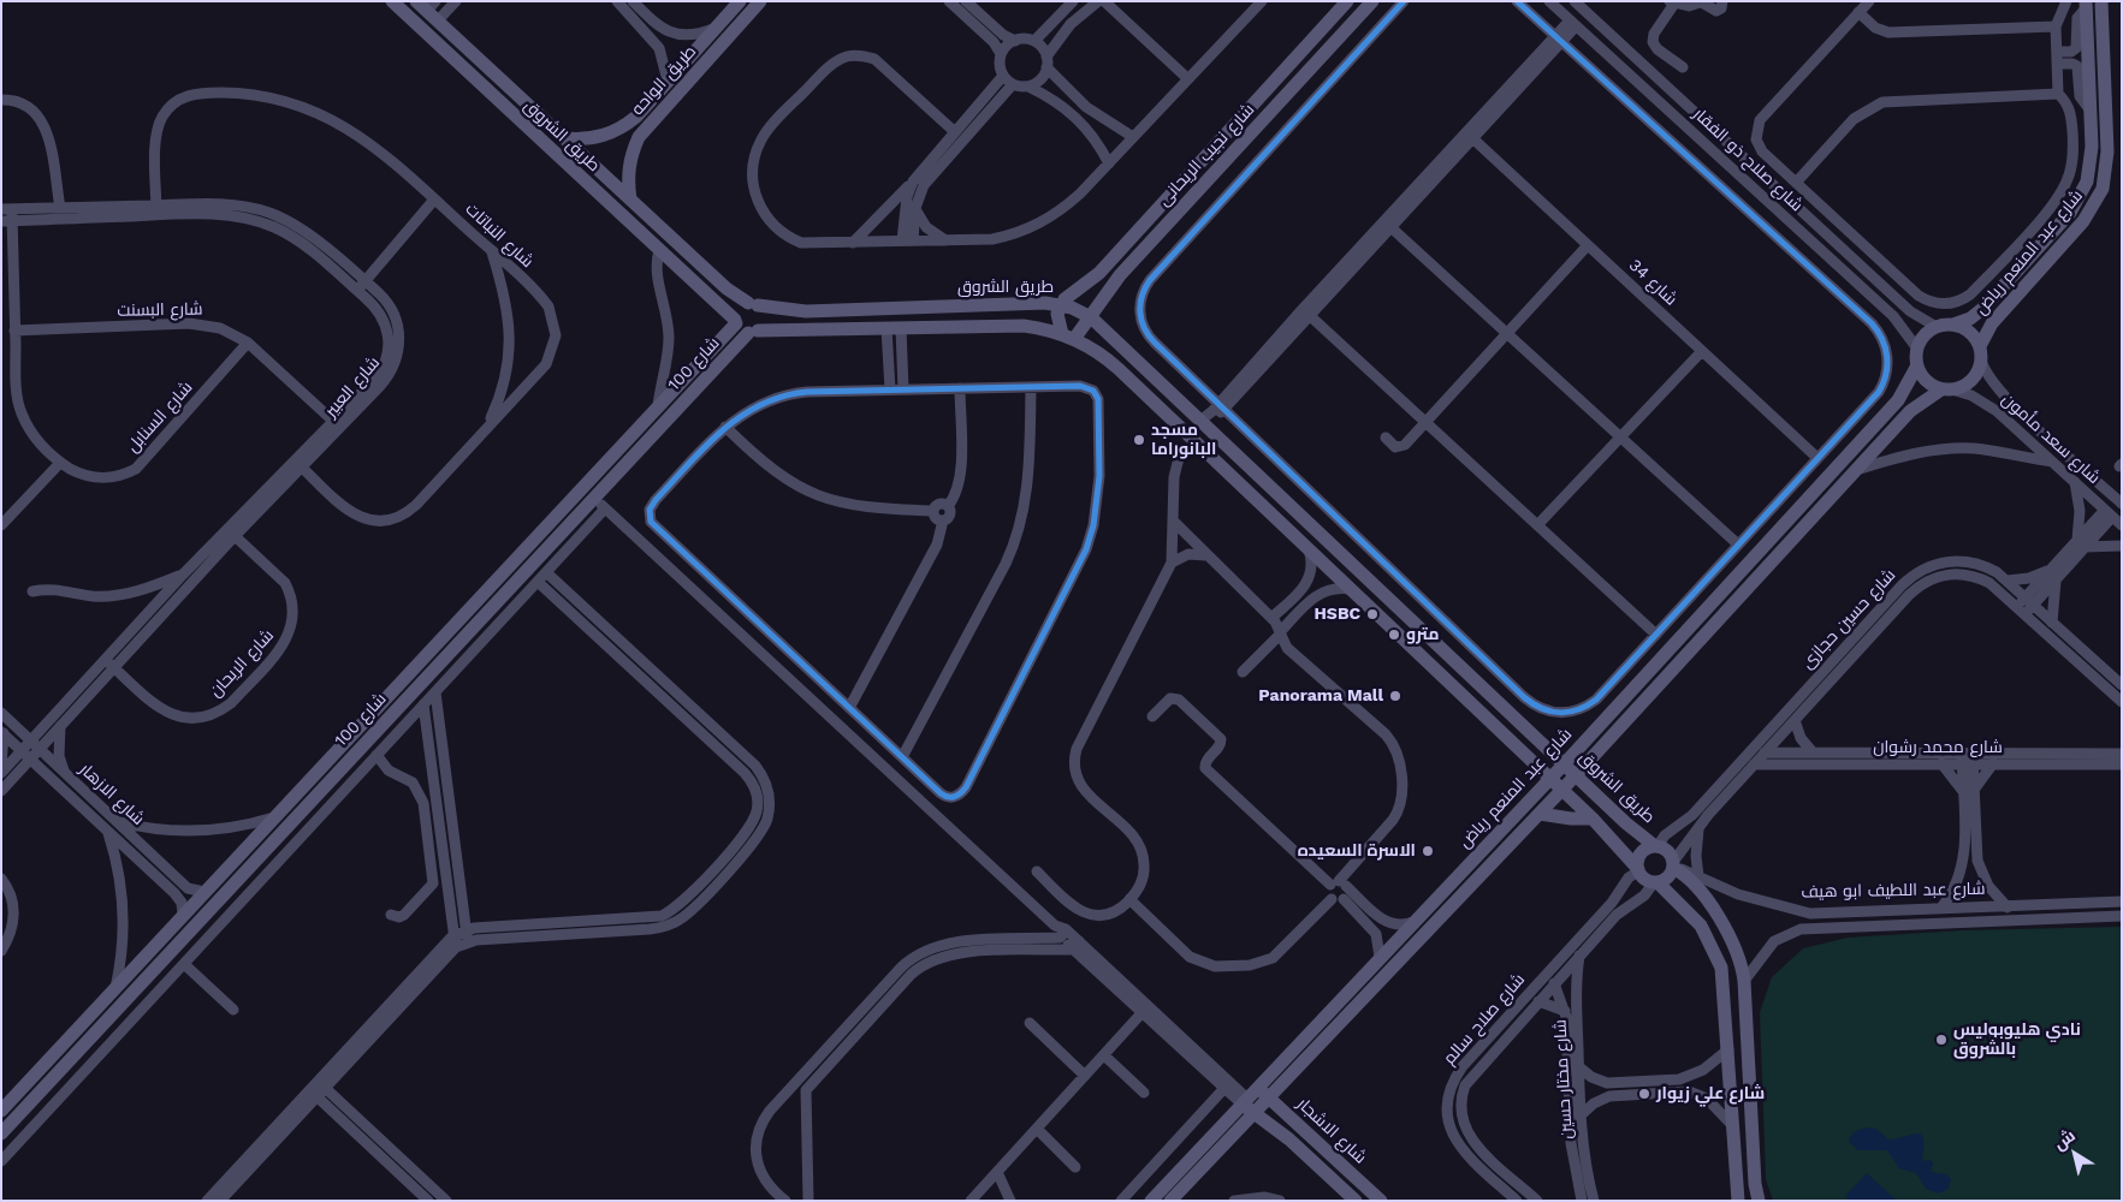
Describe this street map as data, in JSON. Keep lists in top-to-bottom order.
{
  "streets": {
    "street": [
      "طريق الواحه",
      "طريق الشروق",
      "شارع نجيب الريحانى",
      "شارع صلاح ذو الفقار",
      "شارع النباتات",
      "شارع عبد المنعم رياض",
      "شارع 34",
      "شارع البسنت",
      "شارع 100",
      "شارع العبير",
      "شارع السنابل",
      "شارع سعد مأمون",
      "شارع حسين حجازى",
      "شارع الريحان",
      "شارع محمد رشوان",
      "شارع الازهار",
      "شارع عبد اللطيف ابو هيف",
      "شارع صلاح سالم",
      "شارع مختار حسين",
      "شارع الاشجار"
    ]
  },
  "crossings": [
    ["طريق الواحه", "طريق الشروق"],
    ["طريق الشروق", "شارع نجيب الريحانى"],
    ["طريق الشروق", "شارع عبد المنعم رياض"],
    ["طريق الشروق", "شارع 100"],
    ["طريق الشروق", "شارع حسين حجازى"],
    ["طريق الشروق", "شارع عبد اللطيف ابو هيف"],
    ["طريق الشروق", "شارع صلاح سالم"],
    ["شارع صلاح ذو الفقار", "شارع عبد المنعم رياض"],
    ["شارع صلاح ذو الفقار", "شارع سعد مأمون"],
    ["شارع النباتات", "شارع العبير"],
    ["شارع عبد المنعم رياض", "شارع سعد مأمون"],
    ["شارع عبد المنعم رياض", "شارع الاشجار"],
    ["شارع البسنت", "شارع العبير"],
    ["شارع البسنت", "شارع السنابل"],
    ["شارع 100", "شارع الازهار"],
    ["شارع العبير", "شارع السنابل"],
    ["شارع العبير", "شارع الريحان"],
    ["شارع العبير", "شارع الازهار"],
    ["شارع حسين حجازى", "شارع محمد رشوان"],
    ["شارع حسين حجازى", "شارع عبد اللطيف ابو هيف"],
    ["شارع حسين حجازى", "شارع صلاح سالم"],
    ["شارع عبد اللطيف ابو هيف", "شارع صلاح سالم"],
    ["شارع صلاح سالم", "شارع مختار حسين"]
  ],
  "places": [
    "مسجد البانوراما",
    "HSBC",
    "مترو",
    "Panorama Mall",
    "الاسرة السعيده",
    "نادي هليوبوليس بالشروق",
    "شارع علي زيوار"
  ],
  "north": "top left"
}
